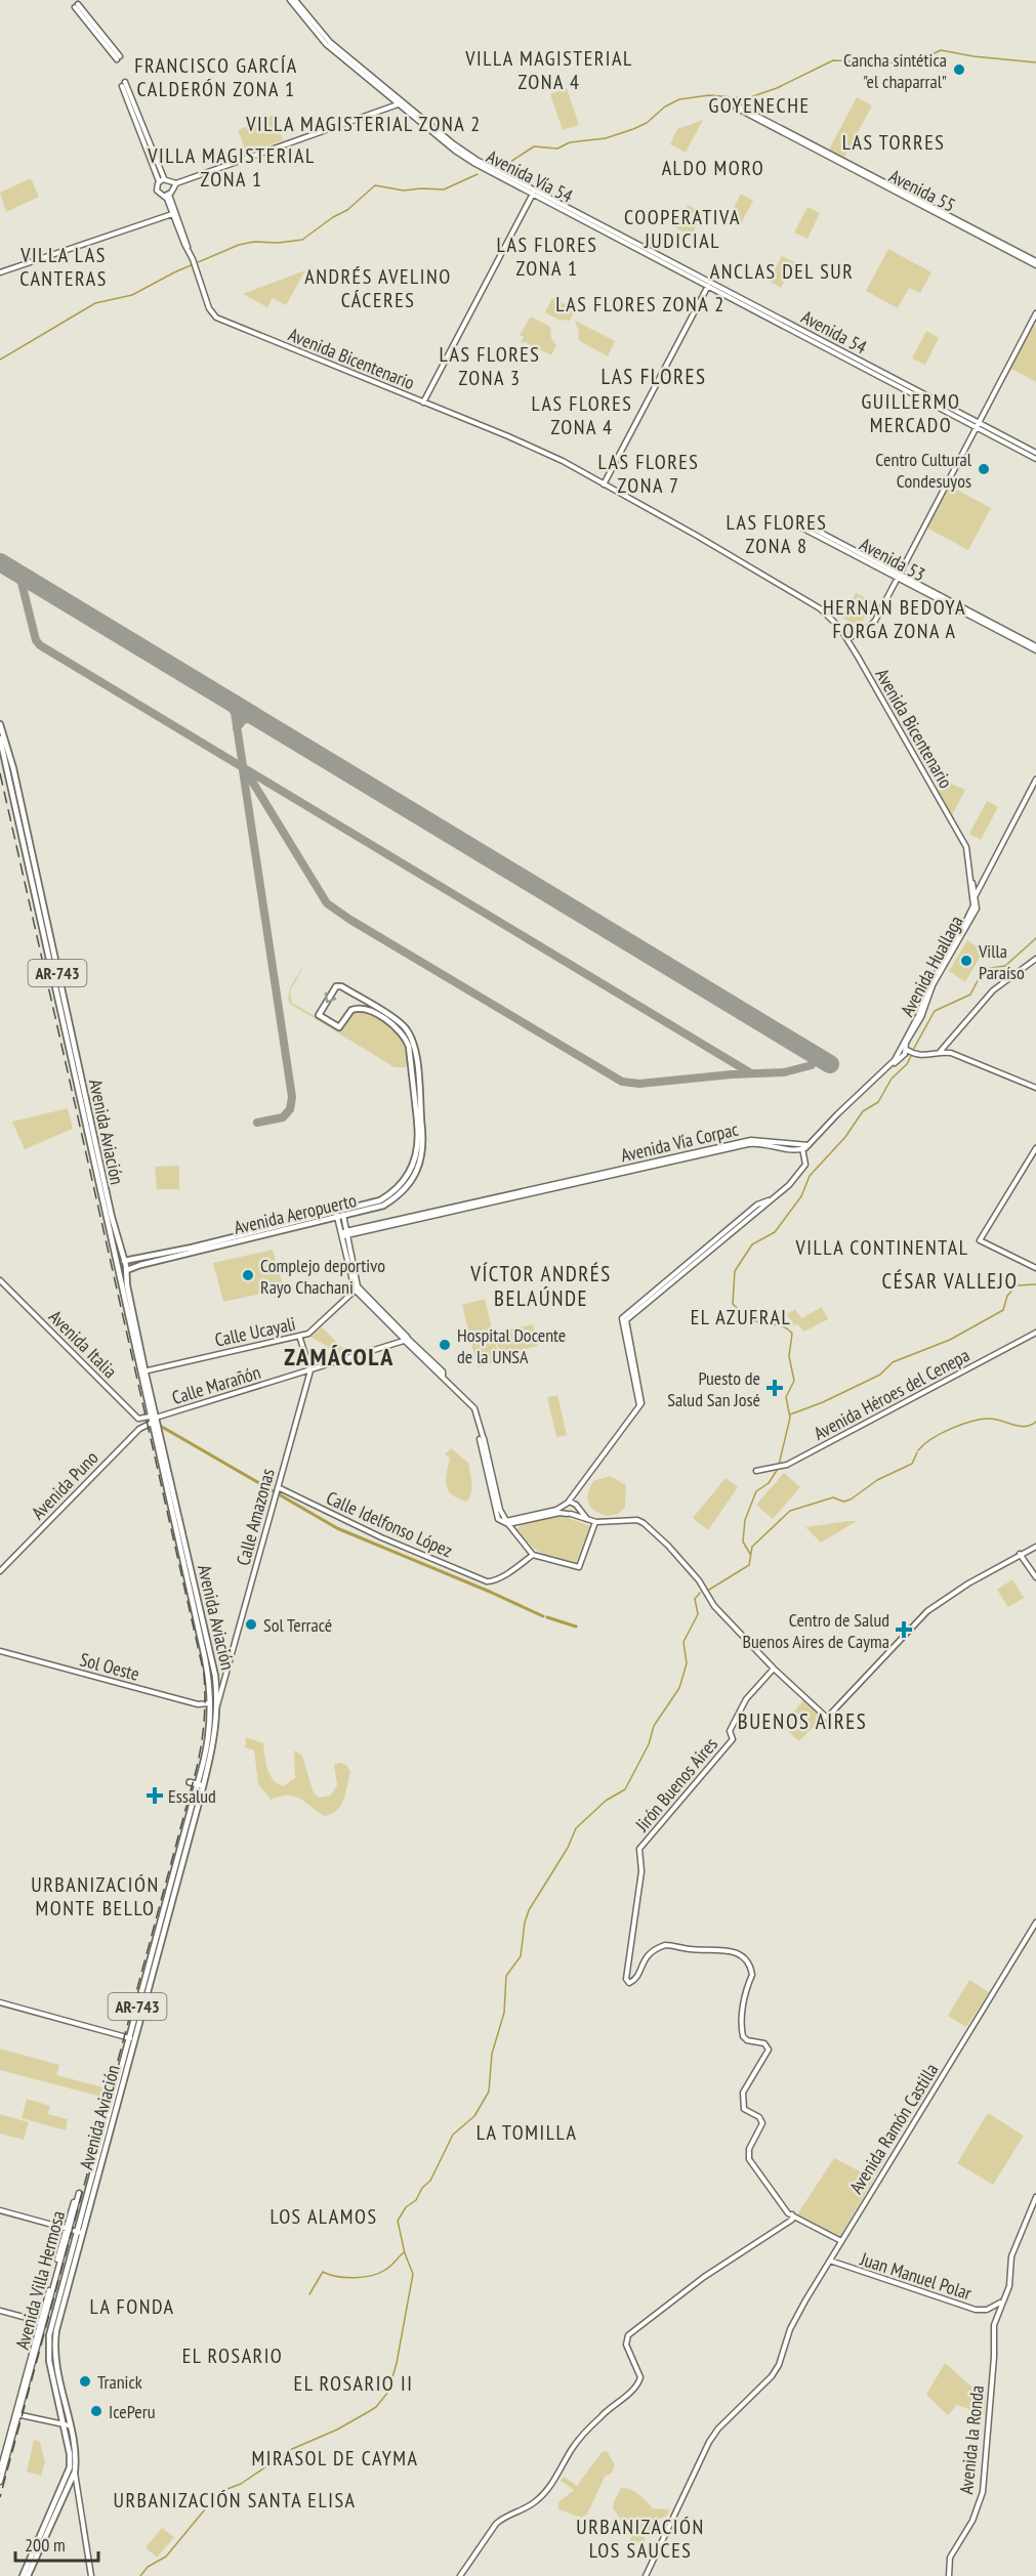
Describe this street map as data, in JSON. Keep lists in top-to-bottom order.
{
  "streets": {
    "main road": ["AR-743", "Avenida Aviación", "Avenida Aeropuerto"],
    "street": [
      "Avenida Vía 54",
      "Avenida 55",
      "Avenida 54",
      "Avenida Bicentenario",
      "Avenida 53",
      "Avenida Huallaga",
      "Avenida Vía Corpac",
      "Calle Ucayali",
      "Avenida Italia",
      "Calle Marañón",
      "Avenida Héroes del Cenepa",
      "Avenida Puno",
      "Calle Amazonas",
      "Calle Idelfonso López",
      "Sol Oeste",
      "Jirón Buenos Aires",
      "Avenida Ramón Castilla",
      "Juan Manuel Polar",
      "Avenida Villa Hermosa",
      "Avenida la Ronda"
    ]
  },
  "crossings": [
    ["Avenida Vía 54", "Avenida 54"],
    ["Avenida Bicentenario", "Avenida Huallaga"],
    ["Avenida Huallaga", "Avenida Vía Corpac"],
    ["AR-743", "Avenida Aviación"],
    ["Avenida Aviación", "Avenida Aeropuerto"],
    ["Avenida Aviación", "Calle Ucayali"],
    ["Avenida Aviación", "Avenida Italia"],
    ["Avenida Aviación", "Calle Marañón"],
    ["Avenida Aviación", "Avenida Puno"],
    ["Avenida Aviación", "Calle Amazonas"],
    ["Avenida Aviación", "Sol Oeste"],
    ["Avenida Italia", "Calle Marañón"],
    ["Avenida Italia", "Avenida Puno"],
    ["Calle Marañón", "Avenida Puno"],
    ["Calle Marañón", "Calle Amazonas"],
    ["Calle Amazonas", "Calle Idelfonso López"],
    ["Avenida Ramón Castilla", "Juan Manuel Polar"],
    ["Juan Manuel Polar", "Avenida la Ronda"]
  ],
  "districts": [
    "VILLA MAGISTERIAL ZONA 4",
    "FRANCISCO GARCÍA CALDERÓN ZONA 1",
    "GOYENECHE",
    "VILLA MAGISTERIAL ZONA 2",
    "LAS TORRES",
    "VILLA MAGISTERIAL ZONA 1",
    "ALDO MORO",
    "COOPERATIVA JUDICIAL",
    "LAS FLORES ZONA 1",
    "VILLA LAS CANTERAS",
    "ANCLAS DEL SUR",
    "ANDRÉS AVELINO CÁCERES",
    "LAS FLORES ZONA 2",
    "LAS FLORES ZONA 3",
    "LAS FLORES",
    "GUILLERMO MERCADO",
    "LAS FLORES ZONA 4",
    "LAS FLORES ZONA 7",
    "LAS FLORES ZONA 8",
    "HERNAN BEDOYA FORGA ZONA A",
    "VILLA CONTINENTAL",
    "VÍCTOR ANDRÉS BELAÚNDE",
    "CÉSAR VALLEJO",
    "EL AZUFRAL",
    "ZAMÁCOLA",
    "BUENOS AIRES",
    "URBANIZACIÓN MONTE BELLO",
    "LA TOMILLA",
    "LOS ALAMOS",
    "LA FONDA",
    "EL ROSARIO",
    "EL ROSARIO II",
    "MIRASOL DE CAYMA",
    "URBANIZACIÓN SANTA ELISA",
    "URBANIZACIÓN LOS SAUCES"
  ],
  "places": {
    "other": [
      "Cancha sintética \"el chaparral\"",
      "Centro Cultural Condesuyos",
      "Villa Paraíso",
      "Complejo deportivo Rayo Chachani",
      "Hospital Docente de la UNSA",
      "Sol Terracé",
      "Tranick",
      "IcePeru"
    ],
    "health": ["Puesto de Salud San José", "Centro de Salud Buenos Aires de Cayma", "Essalud"]
  },
  "scale_bar": "200 m"
}
